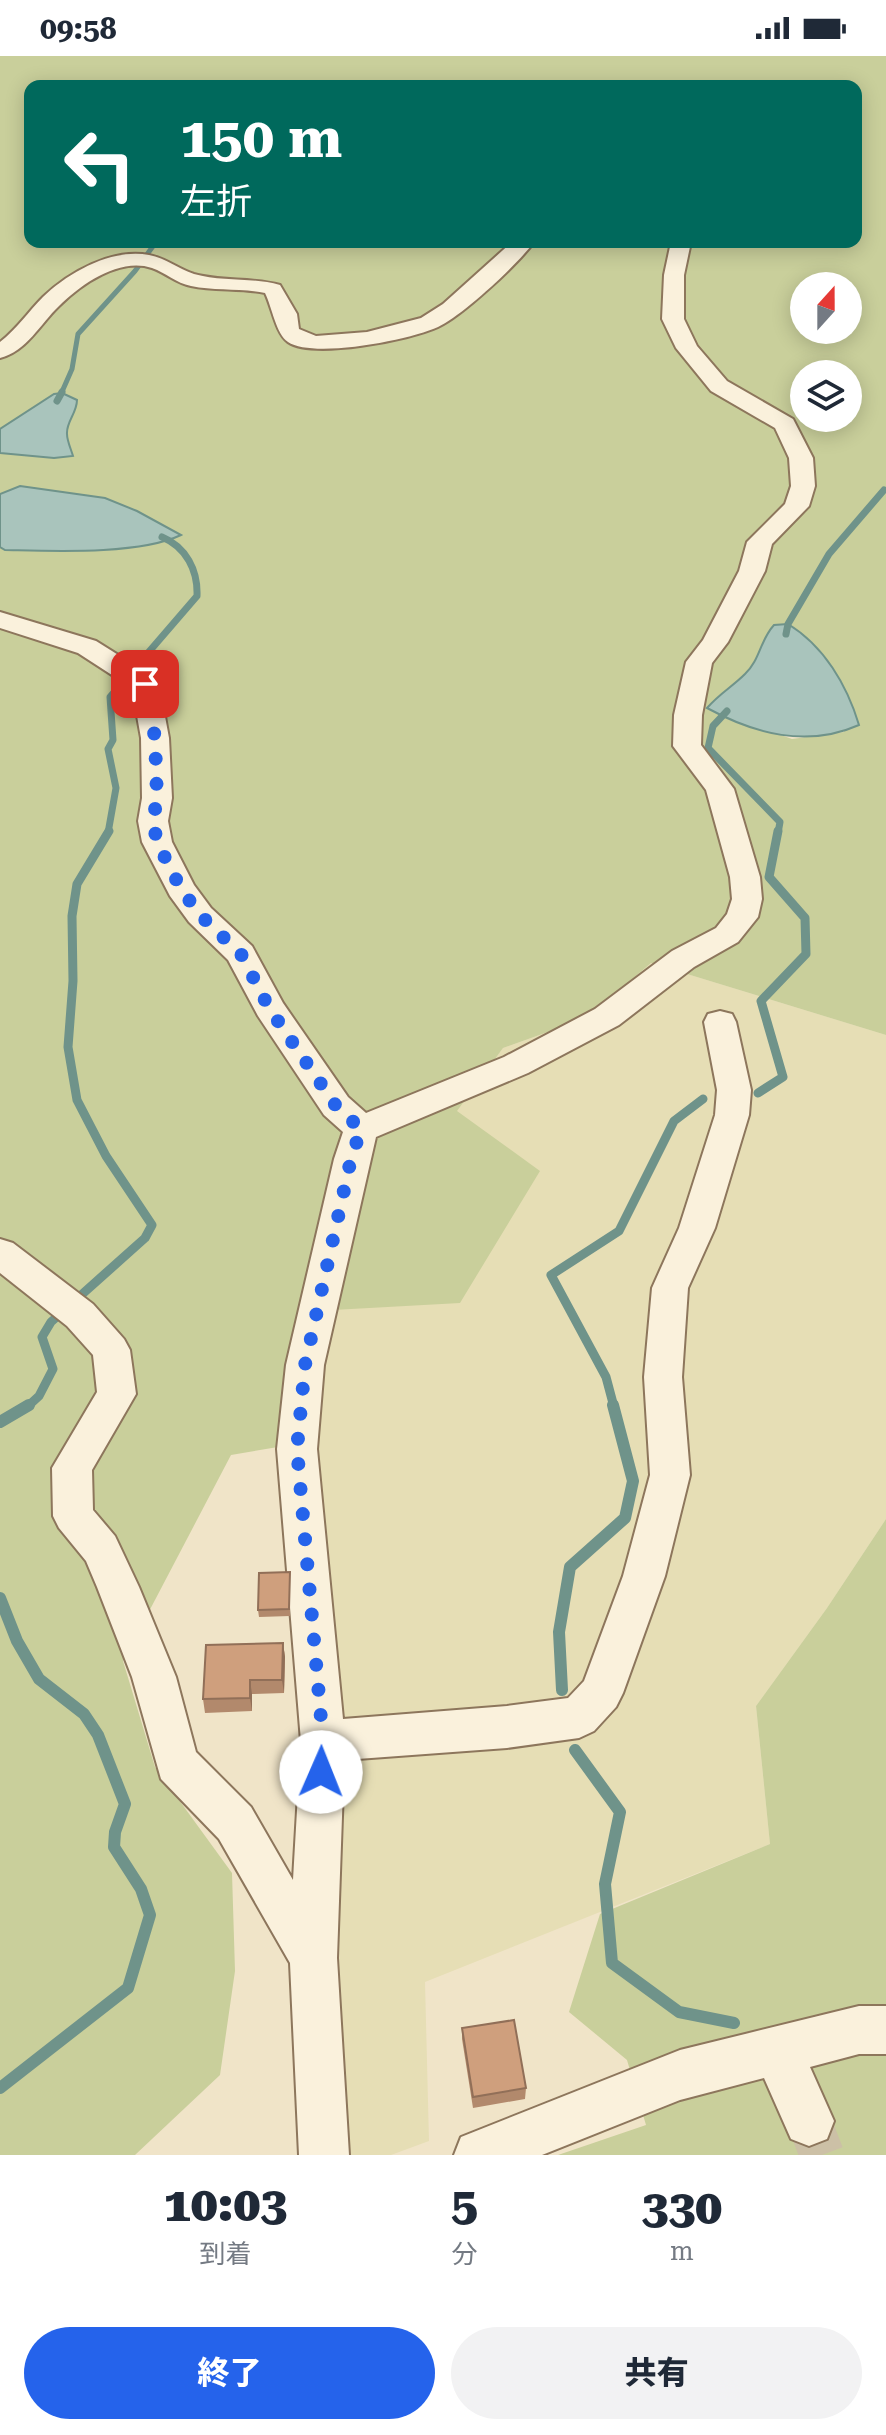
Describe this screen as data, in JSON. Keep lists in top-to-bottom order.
{
  "north": "top",
  "page": {
    "status": "09:58",
    "turn": ["150 m", "左折"],
    "eta": [
      "10:03",
      "到着",
      "5",
      "分",
      "330",
      "m"
    ],
    "buttons": ["終了", "共有"]
  }
}
